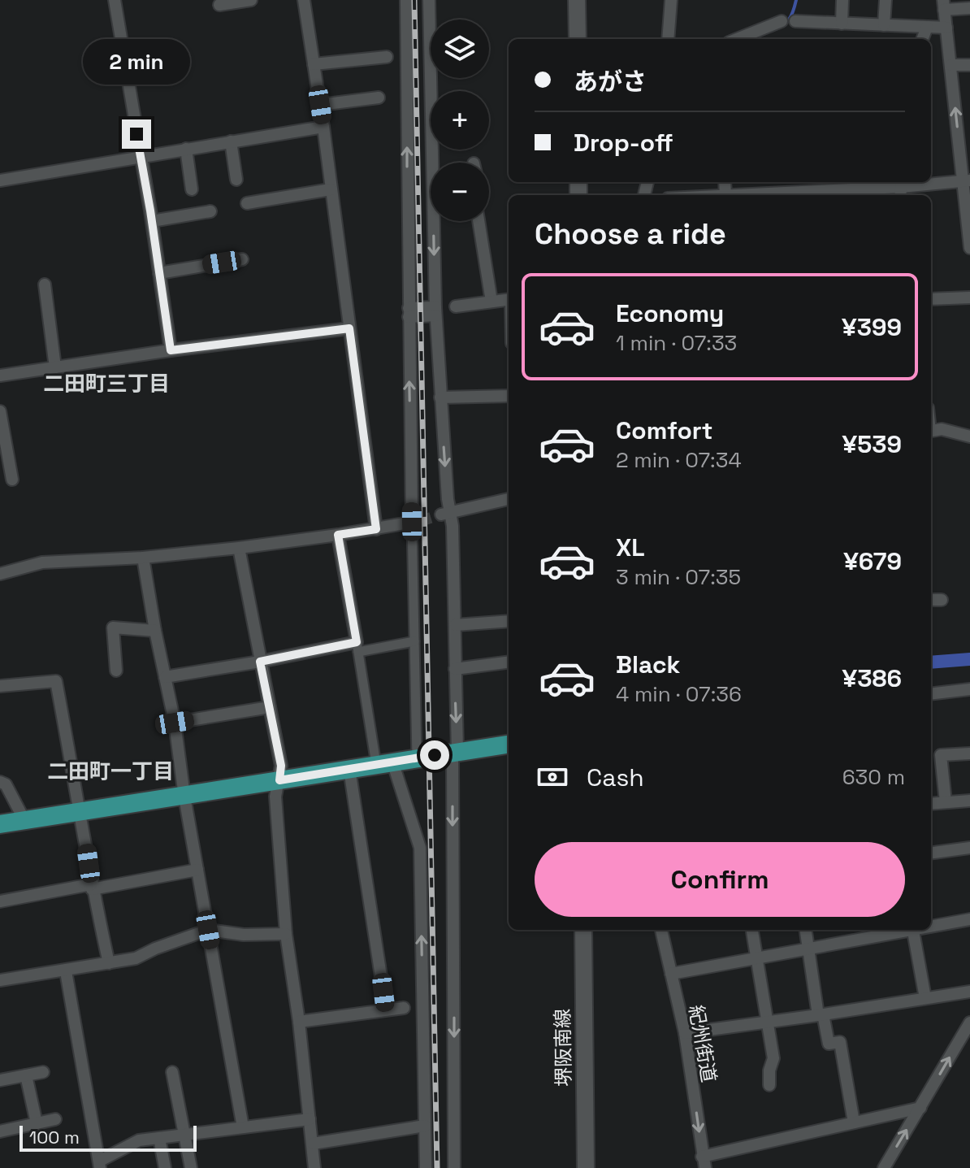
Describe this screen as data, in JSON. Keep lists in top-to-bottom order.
{
  "streets": {
    "main road": ["堺阪南線"],
    "street": ["紀州街道"]
  },
  "districts": ["二田町三丁目", "二田町一丁目"],
  "scale_bar": "100 m",
  "page": {
    "map_buttons": ["+", "−"],
    "bubble": "2 min",
    "banner": ["あがさ", "Drop-off"],
    "heading": "Choose a ride",
    "list": [
      {
        "name": "Economy",
        "note": "1 min · 07:33",
        "value": "¥399"
      },
      {
        "name": "Comfort",
        "note": "2 min · 07:34",
        "value": "¥539"
      },
      {
        "name": "XL",
        "note": "3 min · 07:35",
        "value": "¥679"
      },
      {
        "name": "Black",
        "note": "4 min · 07:36",
        "value": "¥386"
      }
    ],
    "pay": ["Cash", "630 m"],
    "buttons": "Confirm",
    "scale": "100 m"
  }
}
